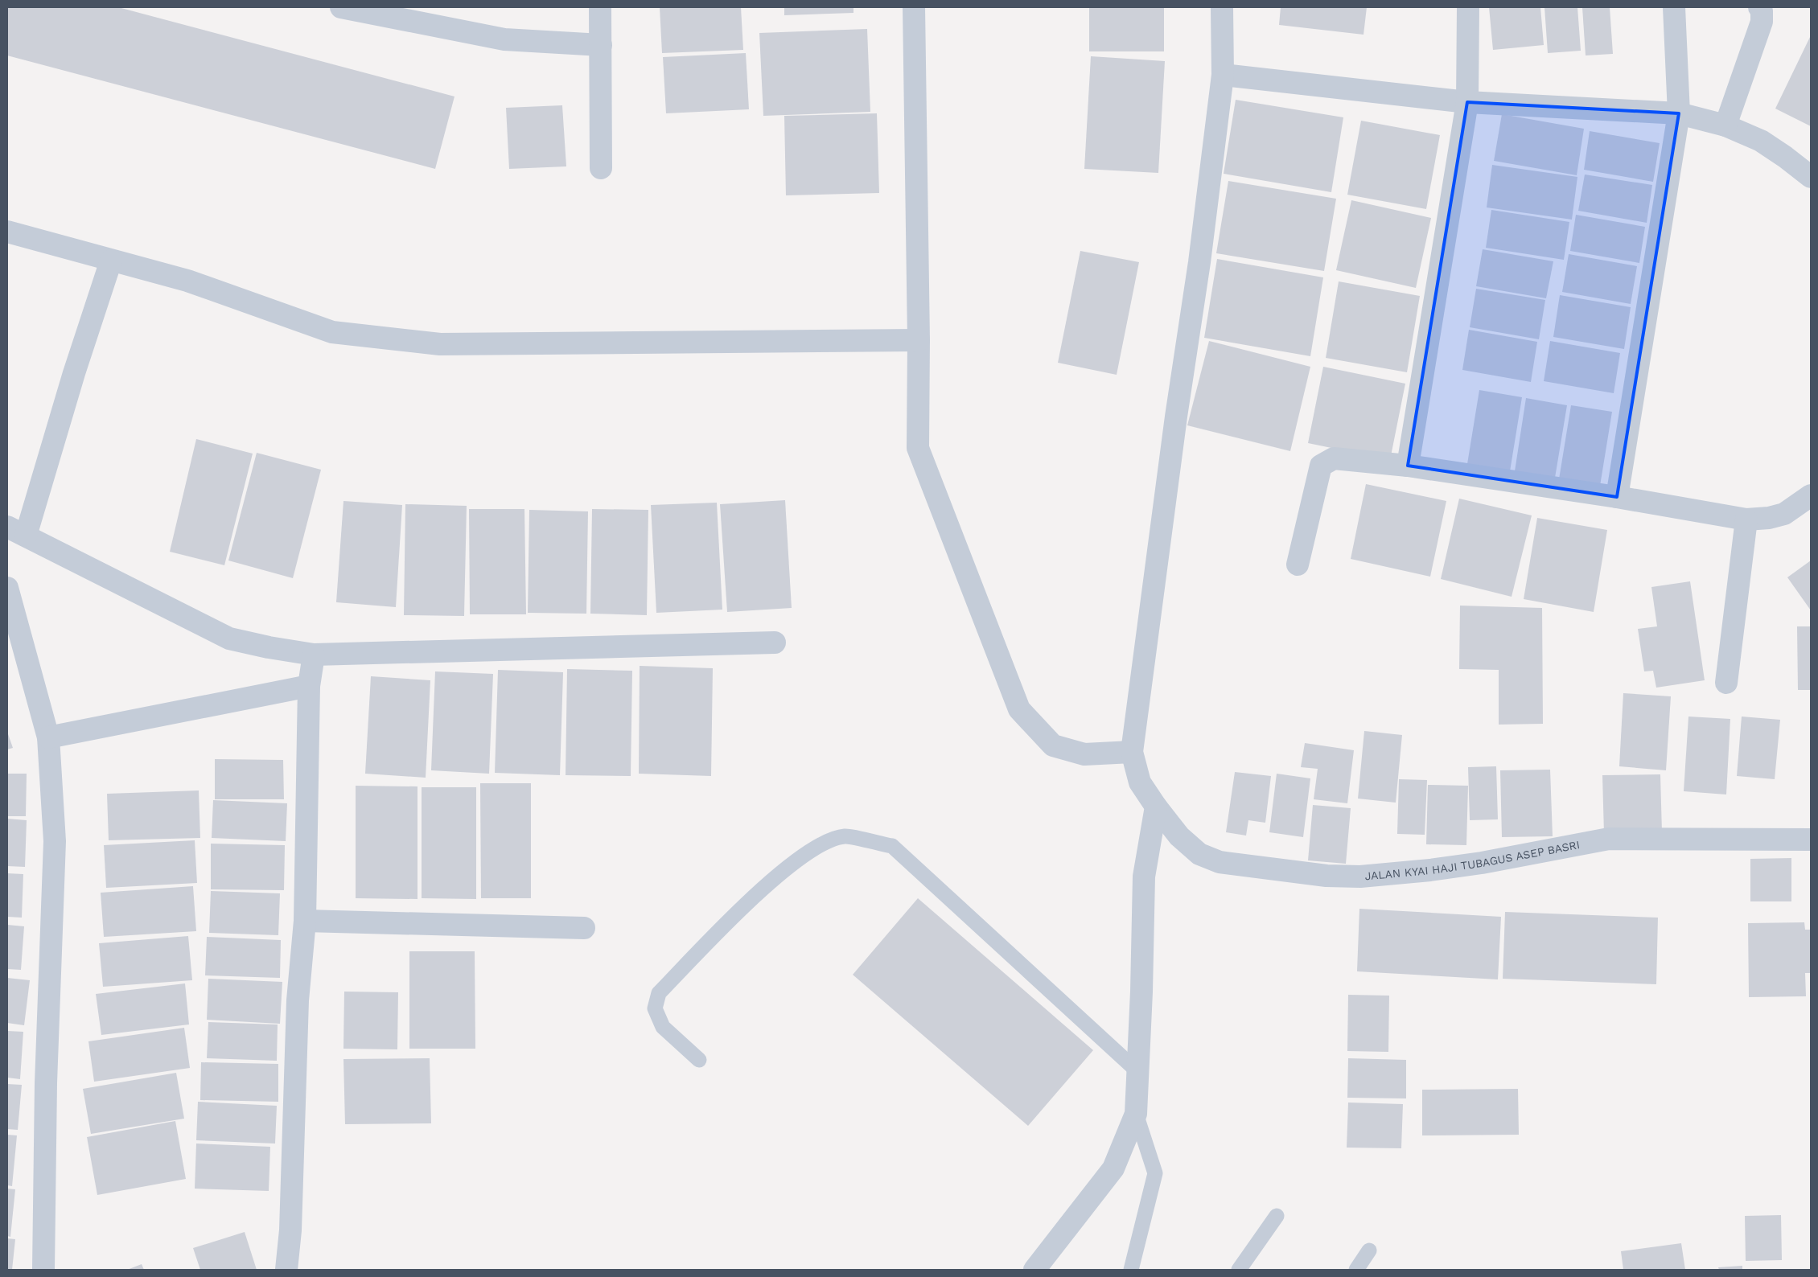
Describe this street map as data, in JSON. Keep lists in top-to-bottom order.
{
  "streets": {
    "street": ["JALAN KYAI HAJI TUBAGUS ASEP BASRI"]
  }
}
